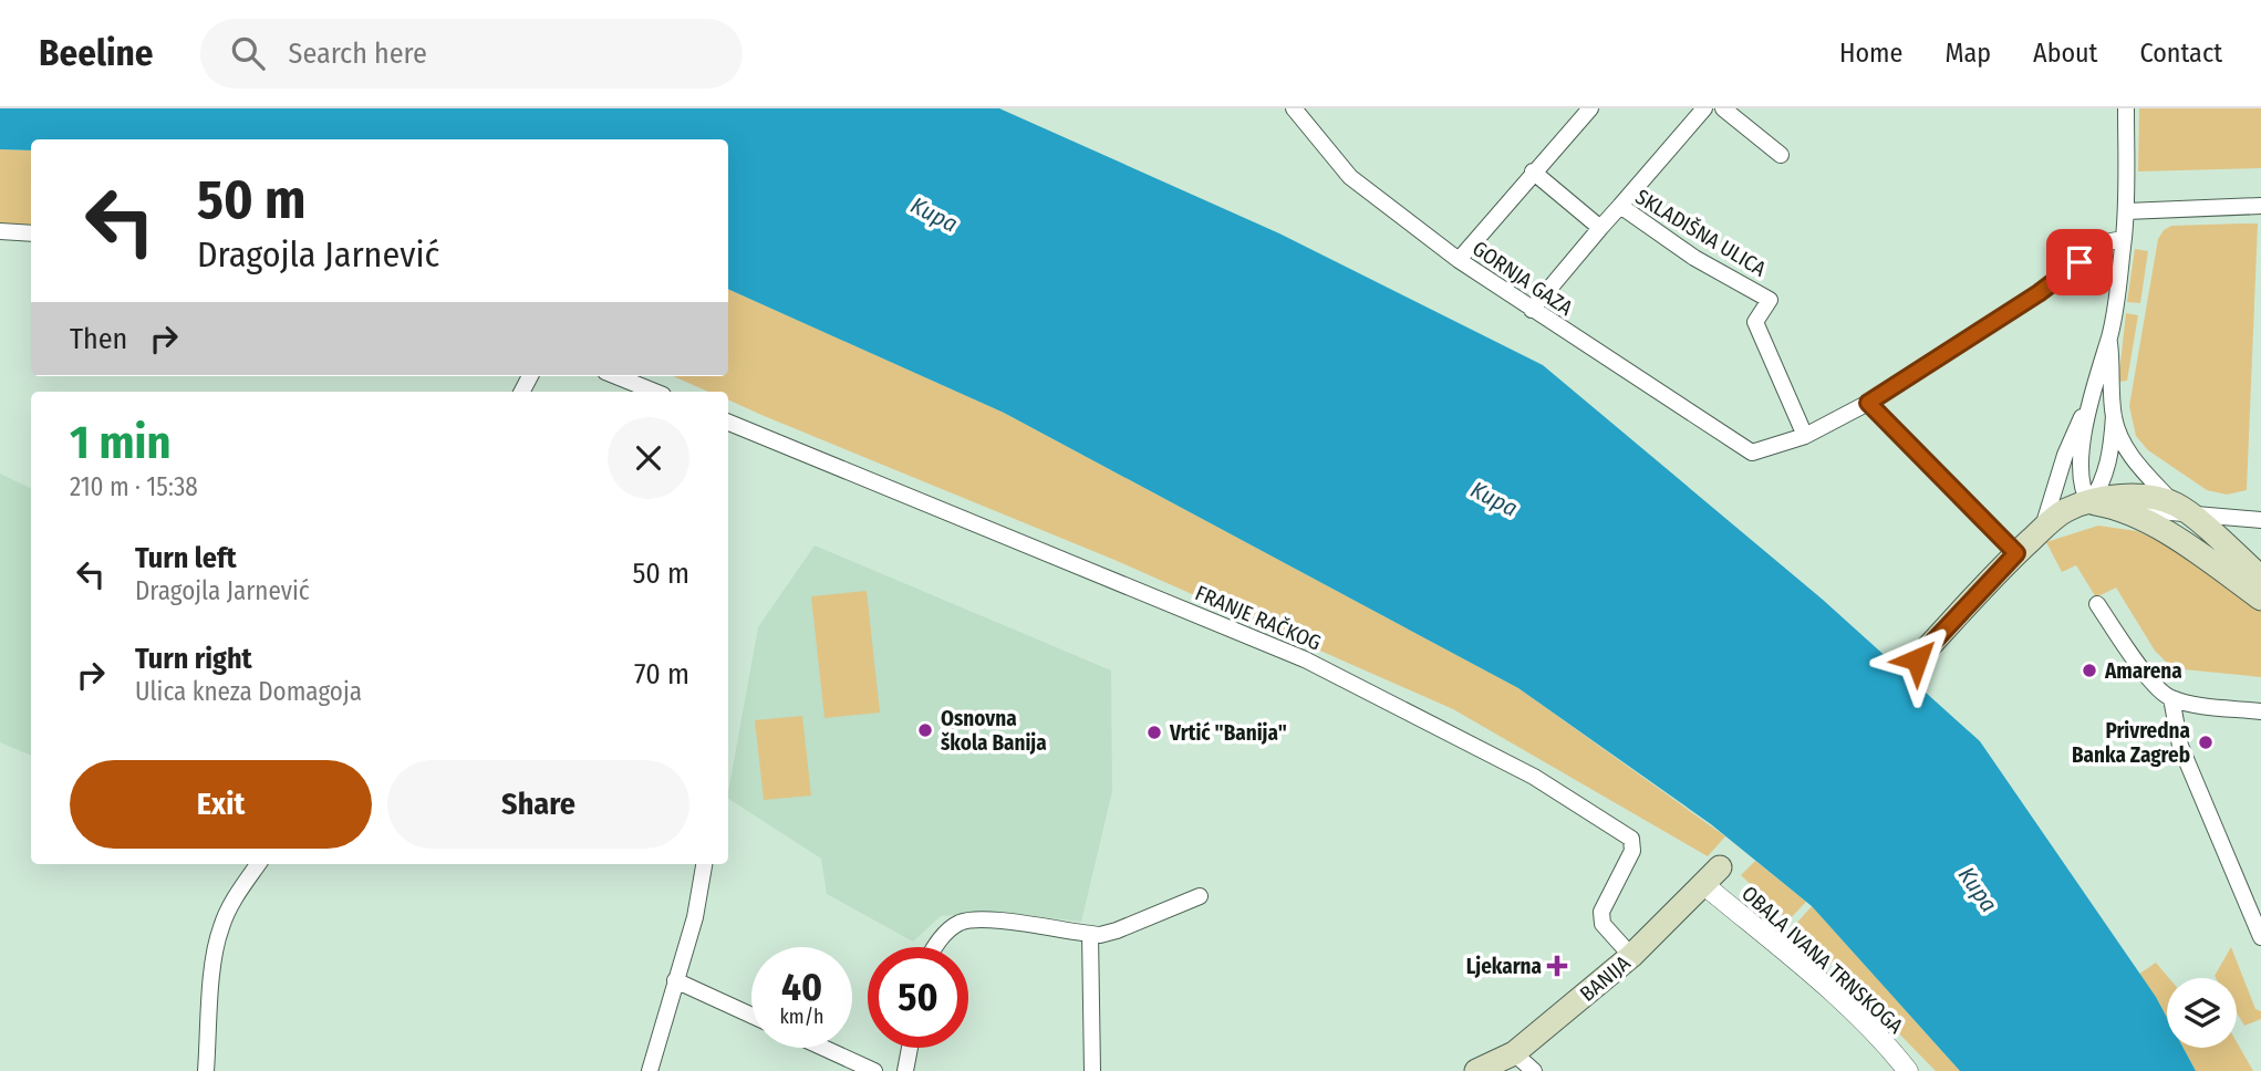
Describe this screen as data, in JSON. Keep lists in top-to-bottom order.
{
  "streets": {
    "main road": ["BANIJA"],
    "street": [
      "SKLADIŠNA ULICA",
      "GORNJA GAZA",
      "FRANJE RAČKOG",
      "OBALA IVANA TRNSKOGA"
    ]
  },
  "crossings": [
    ["SKLADIŠNA ULICA", "GORNJA GAZA"],
    ["FRANJE RAČKOG", "BANIJA"],
    ["OBALA IVANA TRNSKOGA", "BANIJA"]
  ],
  "water": ["Kupa"],
  "places": {
    "other": [
      "Amarena",
      "Osnovna škola Banija",
      "Vrtić \"Banija\"",
      "Privredna Banka Zagreb"
    ],
    "health": ["Ljekarna"]
  },
  "page": {
    "header": "Beeline",
    "search": "Search here",
    "nav": [
      "Home",
      "Map",
      "About",
      "Contact"
    ],
    "turn": ["50 m", "Dragojla Jarnević"],
    "then": "Then",
    "heading": ["1 min", "210 m · 15:38"],
    "list": [
      {
        "name": "Turn left",
        "note": "Dragojla Jarnević",
        "value": "50 m"
      },
      {
        "name": "Turn right",
        "note": "Ulica kneza Domagoja",
        "value": "70 m"
      }
    ],
    "buttons": ["Exit", "Share"],
    "speed": "40 km/h",
    "limit": "50"
  }
}
